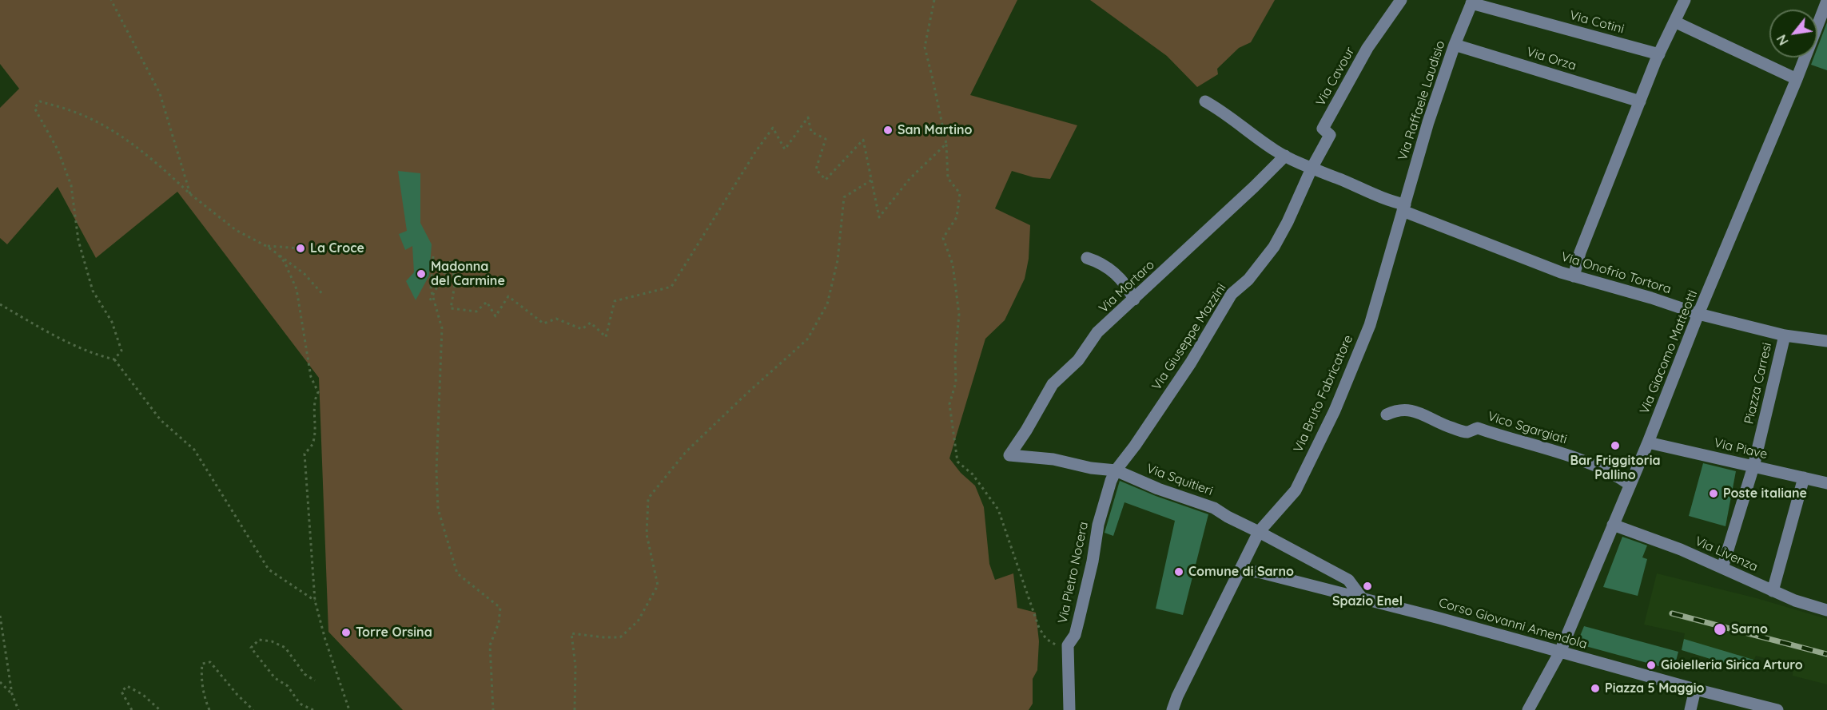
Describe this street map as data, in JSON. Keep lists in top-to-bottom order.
{
  "streets": {
    "street": [
      "Via Cotini",
      "Via Orza",
      "Via Cavour",
      "Via Raffaele Laudisio",
      "Via Onofrio Tortora",
      "Via Mortaro",
      "Via Giuseppe Mazzini",
      "Via Giacomo Matteotti",
      "Piazza Carresi",
      "Via Bruto Fabricatore",
      "Vico Sgargiati",
      "Via Piave",
      "Via Squitieri",
      "Via Livenza",
      "Via Pietro Nocera",
      "Corso Giovanni Amendola"
    ]
  },
  "crossings": [
    ["Via Cotini", "Via Raffaele Laudisio"],
    ["Via Orza", "Via Raffaele Laudisio"],
    ["Via Cavour", "Via Onofrio Tortora"],
    ["Via Cavour", "Via Giuseppe Mazzini"],
    ["Via Raffaele Laudisio", "Via Onofrio Tortora"],
    ["Via Raffaele Laudisio", "Via Bruto Fabricatore"],
    ["Via Onofrio Tortora", "Via Mortaro"],
    ["Via Onofrio Tortora", "Via Giuseppe Mazzini"],
    ["Via Onofrio Tortora", "Via Giacomo Matteotti"],
    ["Via Onofrio Tortora", "Piazza Carresi"],
    ["Via Onofrio Tortora", "Via Bruto Fabricatore"],
    ["Via Mortaro", "Via Squitieri"],
    ["Via Giuseppe Mazzini", "Via Squitieri"],
    ["Via Giuseppe Mazzini", "Via Pietro Nocera"],
    ["Via Giacomo Matteotti", "Vico Sgargiati"],
    ["Via Giacomo Matteotti", "Via Piave"],
    ["Via Giacomo Matteotti", "Via Livenza"],
    ["Via Giacomo Matteotti", "Corso Giovanni Amendola"],
    ["Piazza Carresi", "Via Piave"],
    ["Piazza Carresi", "Via Livenza"],
    ["Via Bruto Fabricatore", "Via Squitieri"],
    ["Via Bruto Fabricatore", "Corso Giovanni Amendola"],
    ["Via Squitieri", "Via Pietro Nocera"],
    ["Via Squitieri", "Corso Giovanni Amendola"]
  ],
  "places": [
    "San Martino",
    "La Croce",
    "Madonna del Carmine",
    "Bar Friggitoria Pallino",
    "Poste italiane",
    "Comune di Sarno",
    "Spazio Enel",
    "Sarno",
    "Torre Orsina",
    "Gioielleria Sirica Arturo",
    "Piazza 5 Maggio"
  ],
  "north": "bottom left"
}
